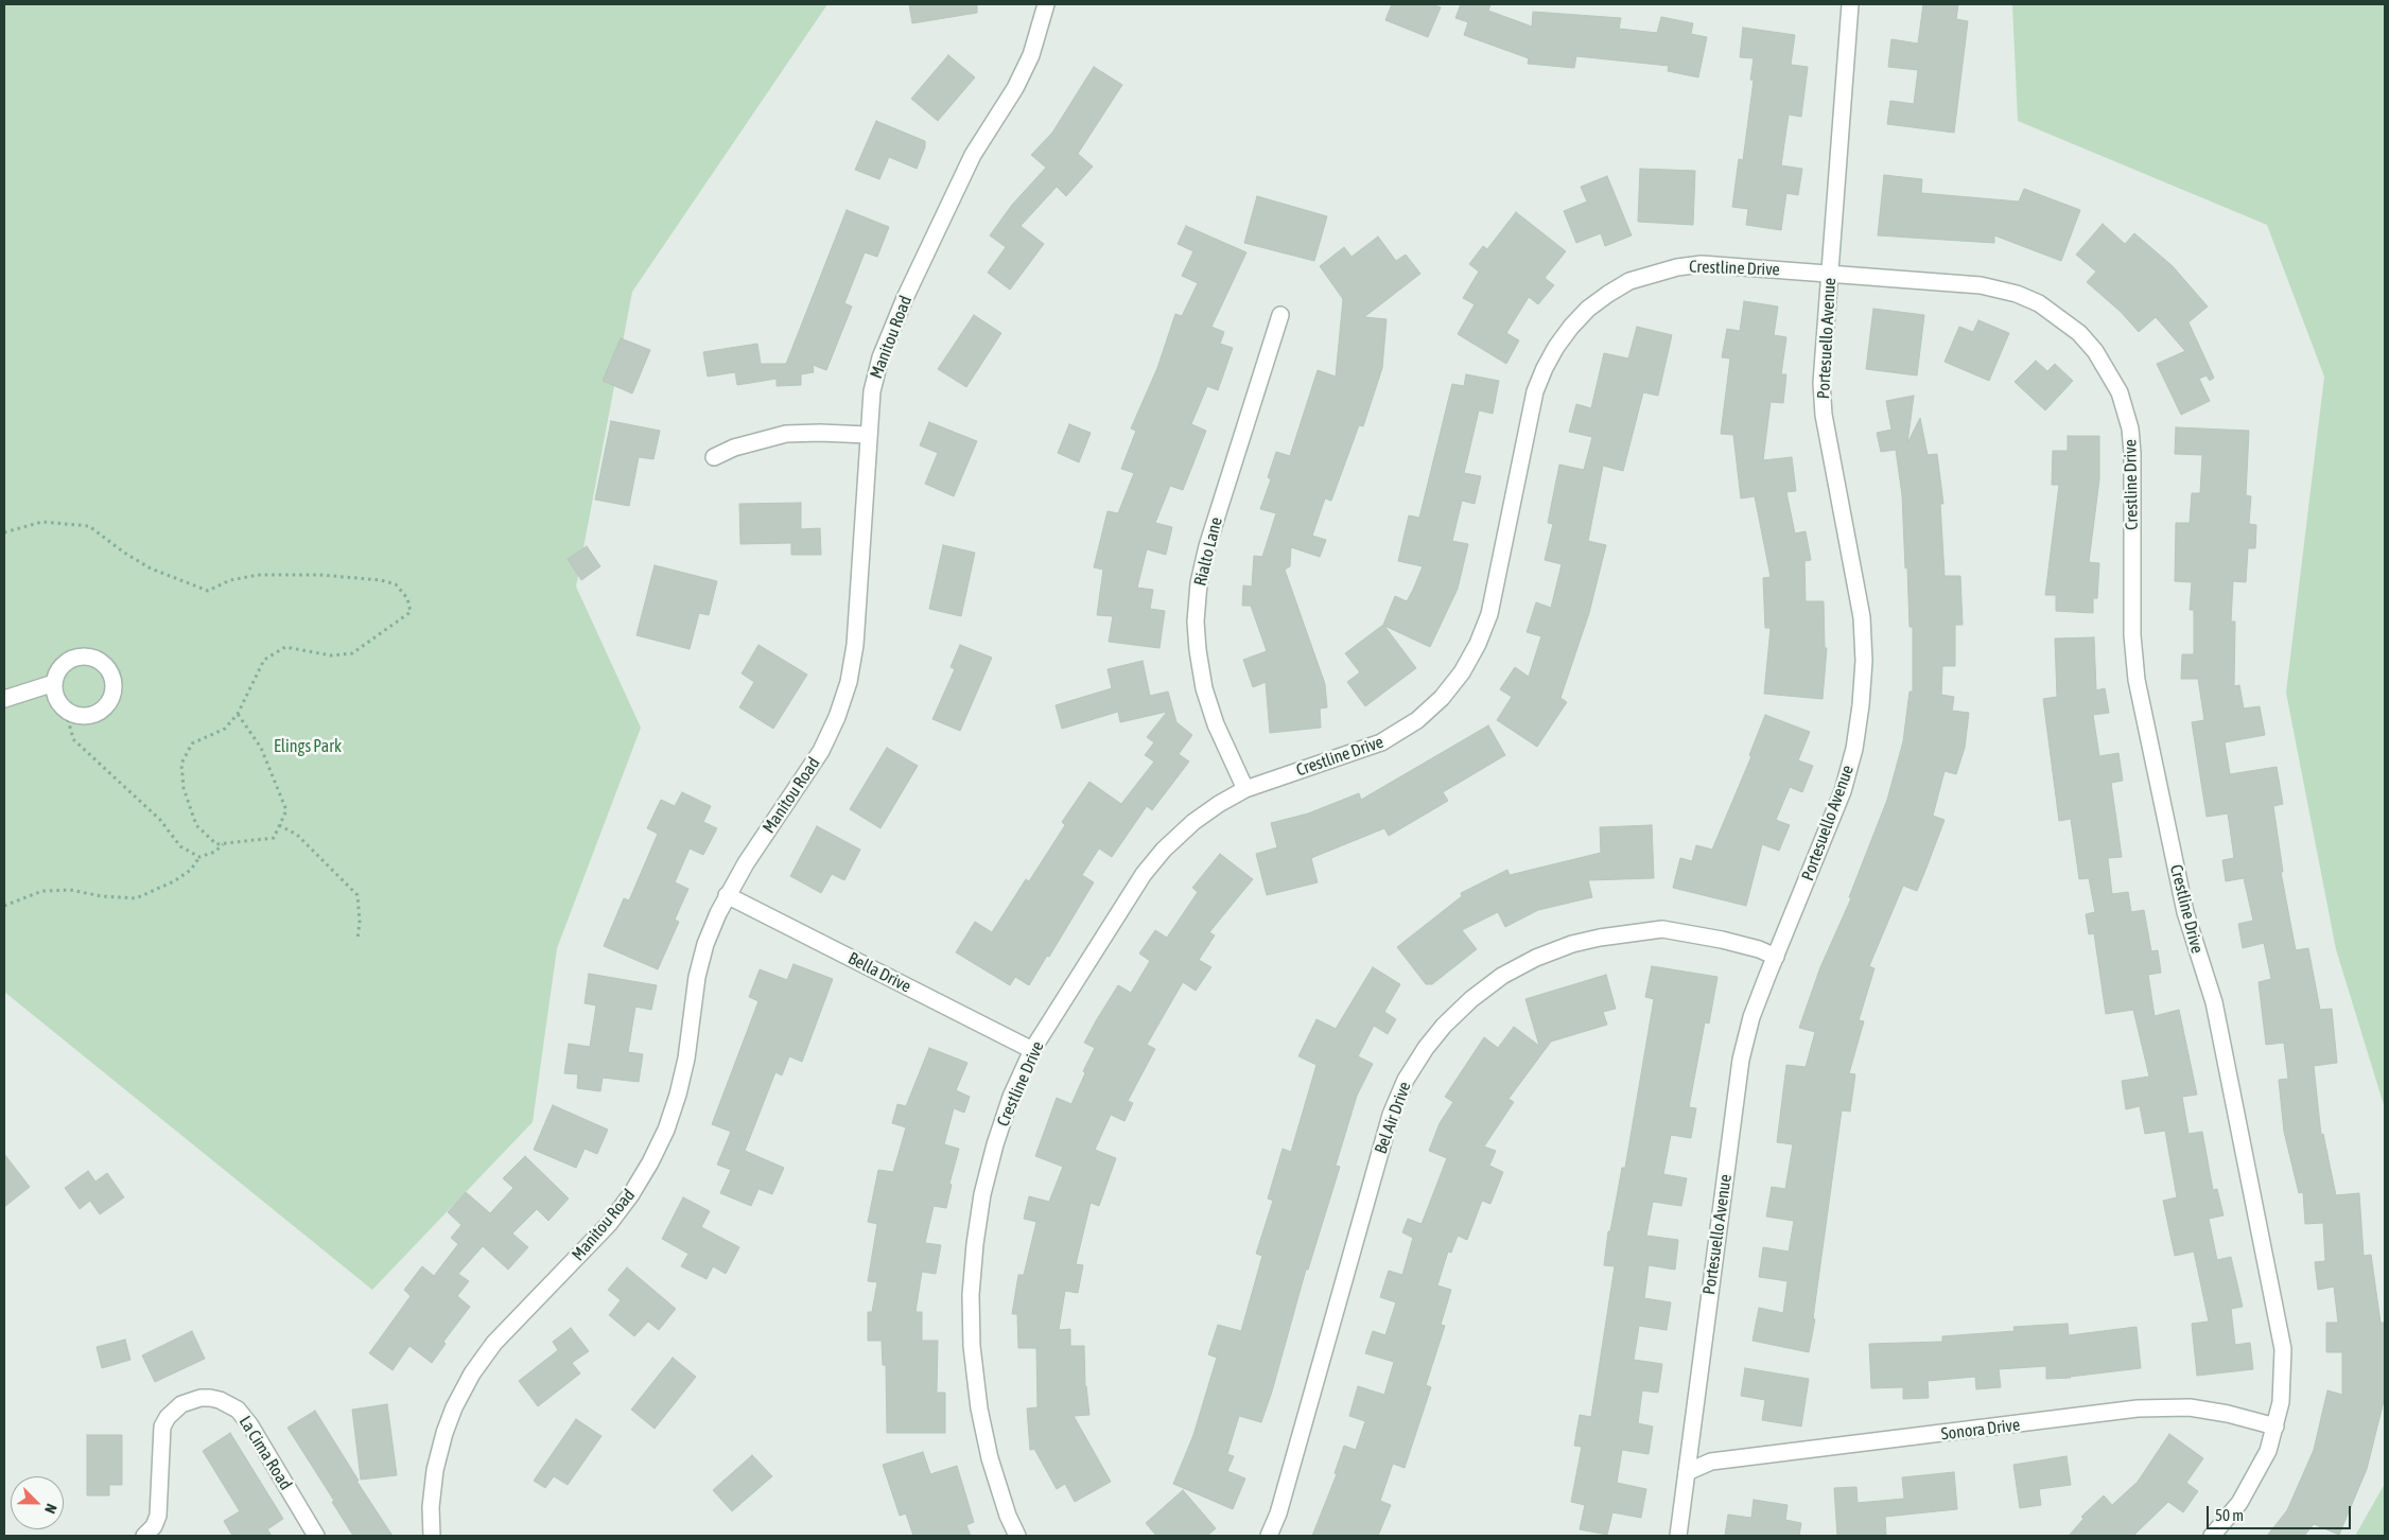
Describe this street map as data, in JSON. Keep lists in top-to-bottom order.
{
  "streets": {
    "street": [
      "Crestline Drive",
      "Manitou Road",
      "Portesuello Avenue",
      "Rialto Lane",
      "Bella Drive",
      "Bel Air Drive",
      "Sonora Drive",
      "La Cima Road"
    ]
  },
  "crossings": [
    ["Crestline Drive", "Portesuello Avenue"],
    ["Crestline Drive", "Rialto Lane"],
    ["Crestline Drive", "Bella Drive"],
    ["Crestline Drive", "Sonora Drive"],
    ["Manitou Road", "Bella Drive"],
    ["Portesuello Avenue", "Bel Air Drive"],
    ["Portesuello Avenue", "Sonora Drive"]
  ],
  "parks": ["Elings Park"],
  "scale_bar": "50 m",
  "north": "bottom right"
}
